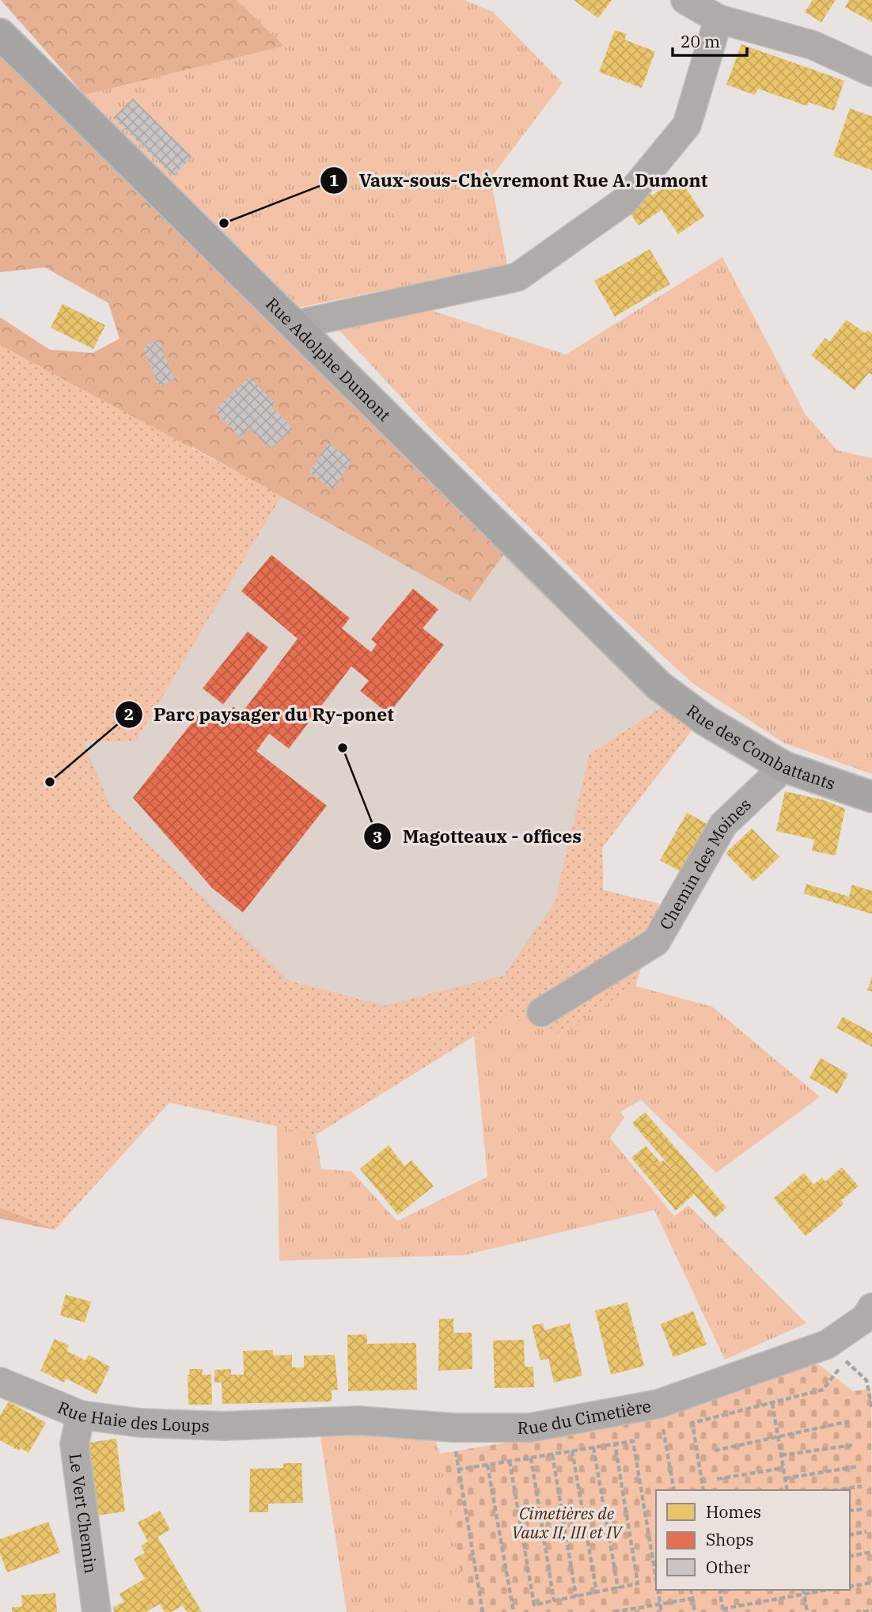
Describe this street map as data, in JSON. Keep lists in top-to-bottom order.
{
  "streets": {
    "main road": ["Rue Adolphe Dumont", "Rue des Combattants"],
    "street": [
      "Chemin des Moines",
      "Rue Haie des Loups",
      "Rue du Cimetière",
      "Le Vert Chemin"
    ]
  },
  "crossings": [
    ["Rue Adolphe Dumont", "Rue des Combattants"],
    ["Rue des Combattants", "Chemin des Moines"],
    ["Rue Haie des Loups", "Rue du Cimetière"],
    ["Rue Haie des Loups", "Le Vert Chemin"]
  ],
  "parks": ["Cimetières de Vaux II, III et IV"],
  "places": ["Vaux-sous-Chèvremont Rue A. Dumont", "Magotteaux - offices", "Parc paysager du Ry-ponet"],
  "legend": ["Homes", "Shops", "Other"],
  "scale_bar": "20 m"
}
